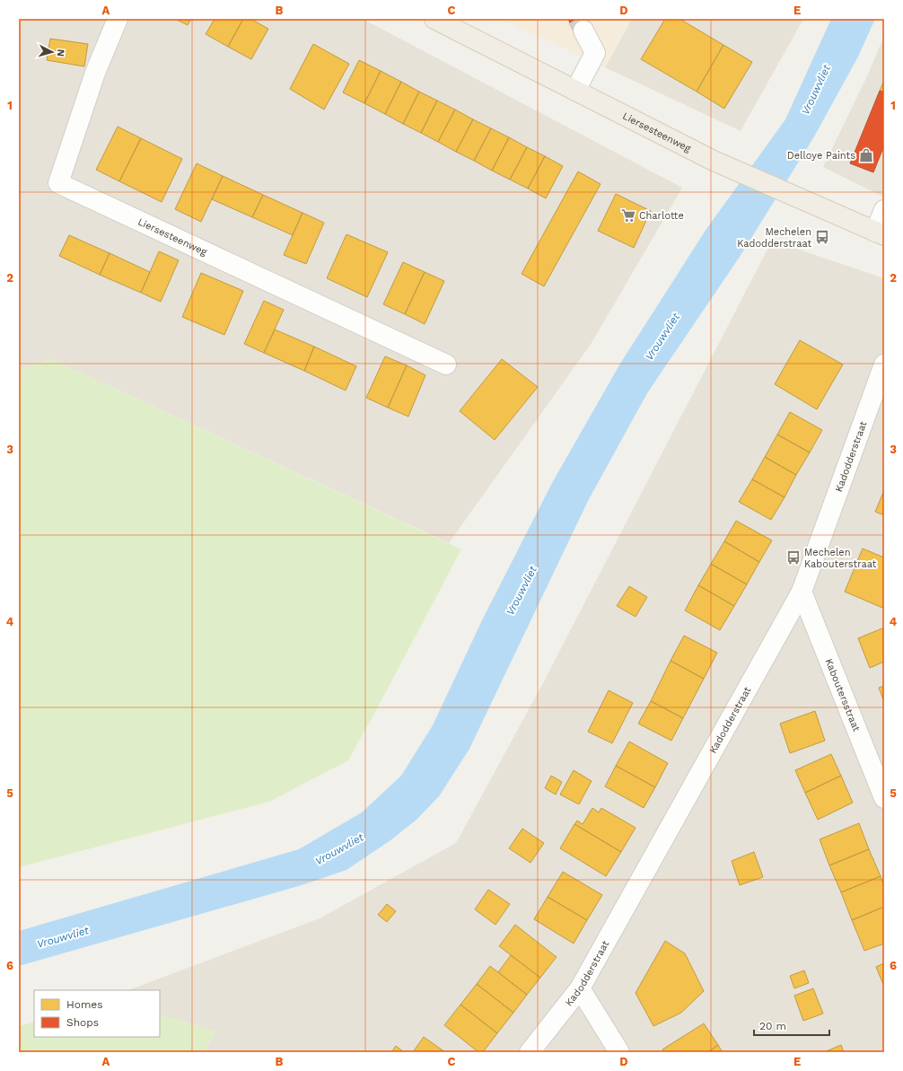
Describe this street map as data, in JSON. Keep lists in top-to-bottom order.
{
  "streets": {
    "main road": ["Liersesteenweg"],
    "street": ["Kadodderstraat", "Kaboutersstraat"]
  },
  "crossings": [
    ["Kadodderstraat", "Kaboutersstraat"]
  ],
  "water": ["Vrouwvliet"],
  "places": {
    "shop": ["Delloye Paints"],
    "supermarket": ["Charlotte"],
    "bus stop": ["Mechelen Kadodderstraat", "Mechelen Kabouterstraat"]
  },
  "legend": ["Homes", "Shops"],
  "scale_bar": "20 m",
  "north": "right",
  "grid": {
    "columns": [
      "A",
      "B",
      "C",
      "D",
      "E"
    ],
    "rows": [
      "1",
      "2",
      "3",
      "4",
      "5",
      "6"
    ]
  }
}
